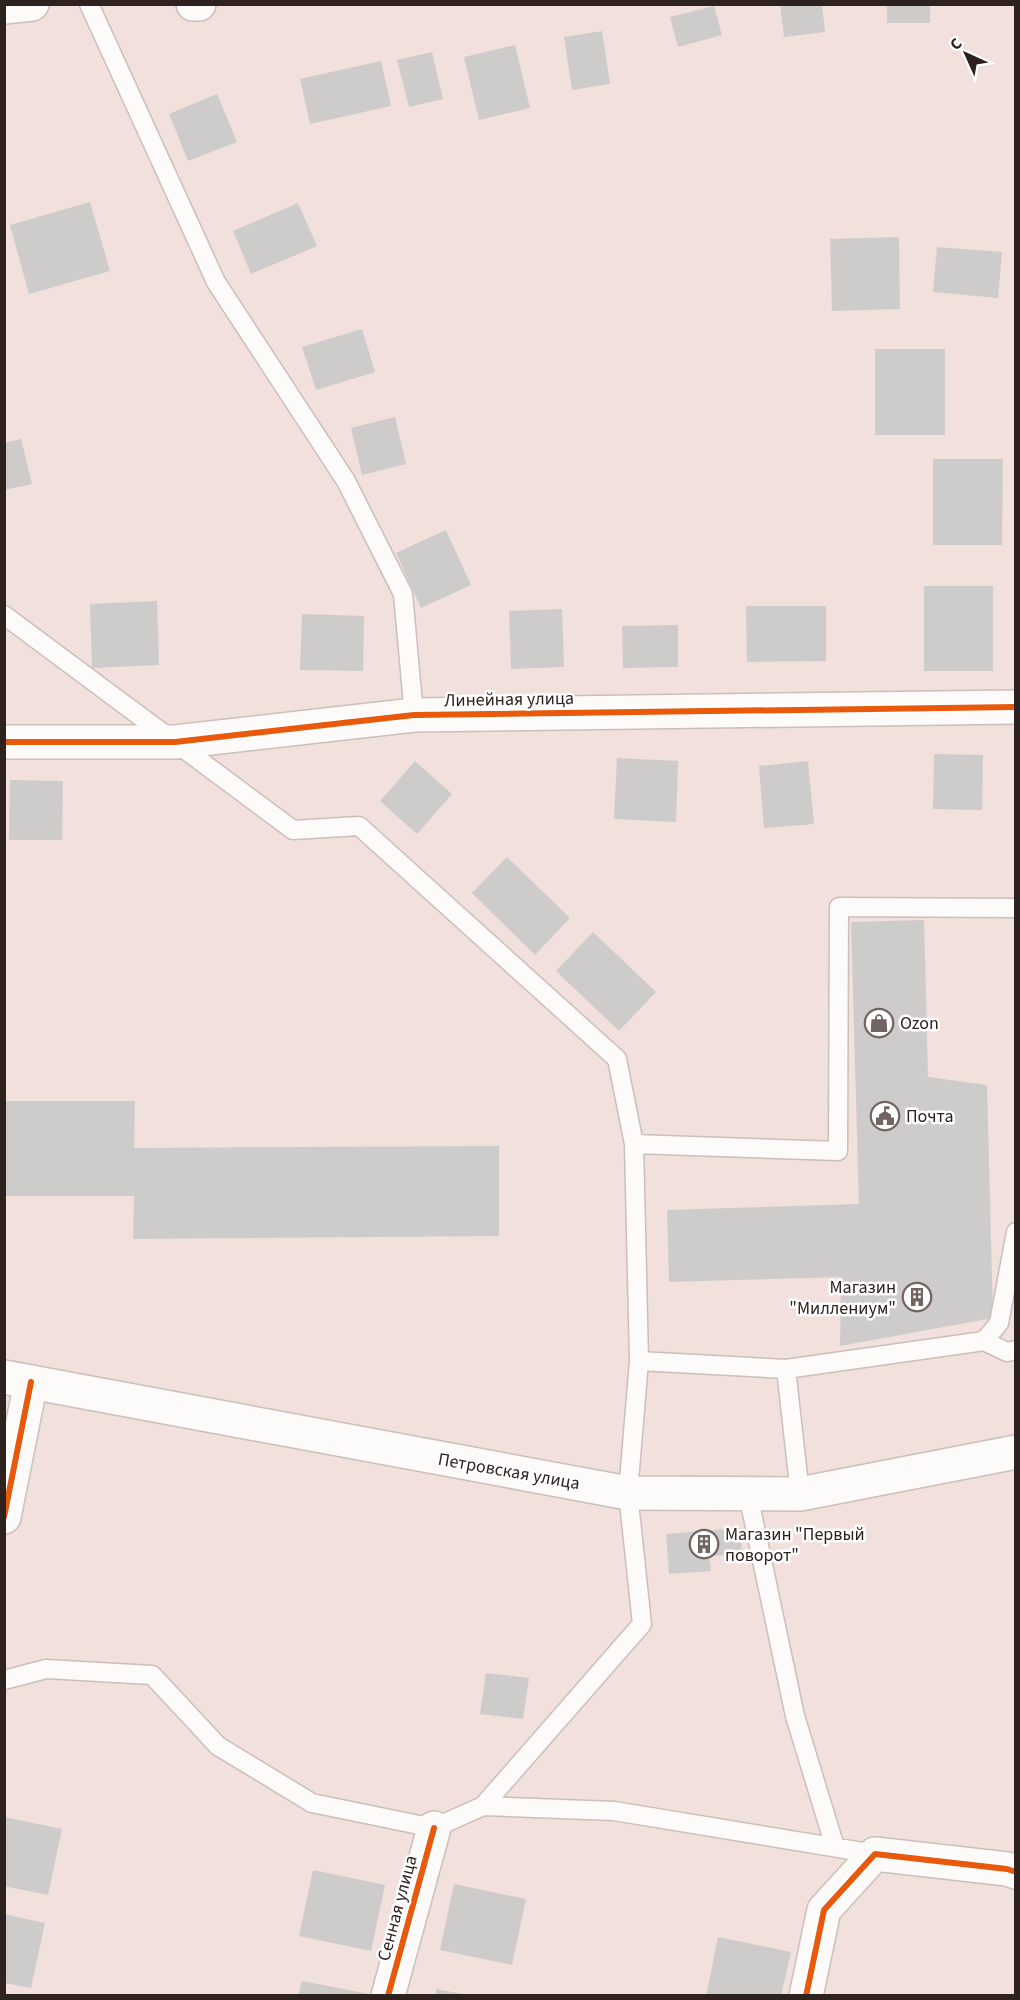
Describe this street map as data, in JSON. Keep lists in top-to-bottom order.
{
  "streets": {
    "street": ["Линейная улица", "Петровская улица", "Сенная улица"]
  },
  "places": {
    "shop": ["Ozon"],
    "public building": ["Почта"],
    "building": ["Магазин \"Миллениум\"", "Магазин \"Первый поворот\""]
  },
  "north": "top left"
}
